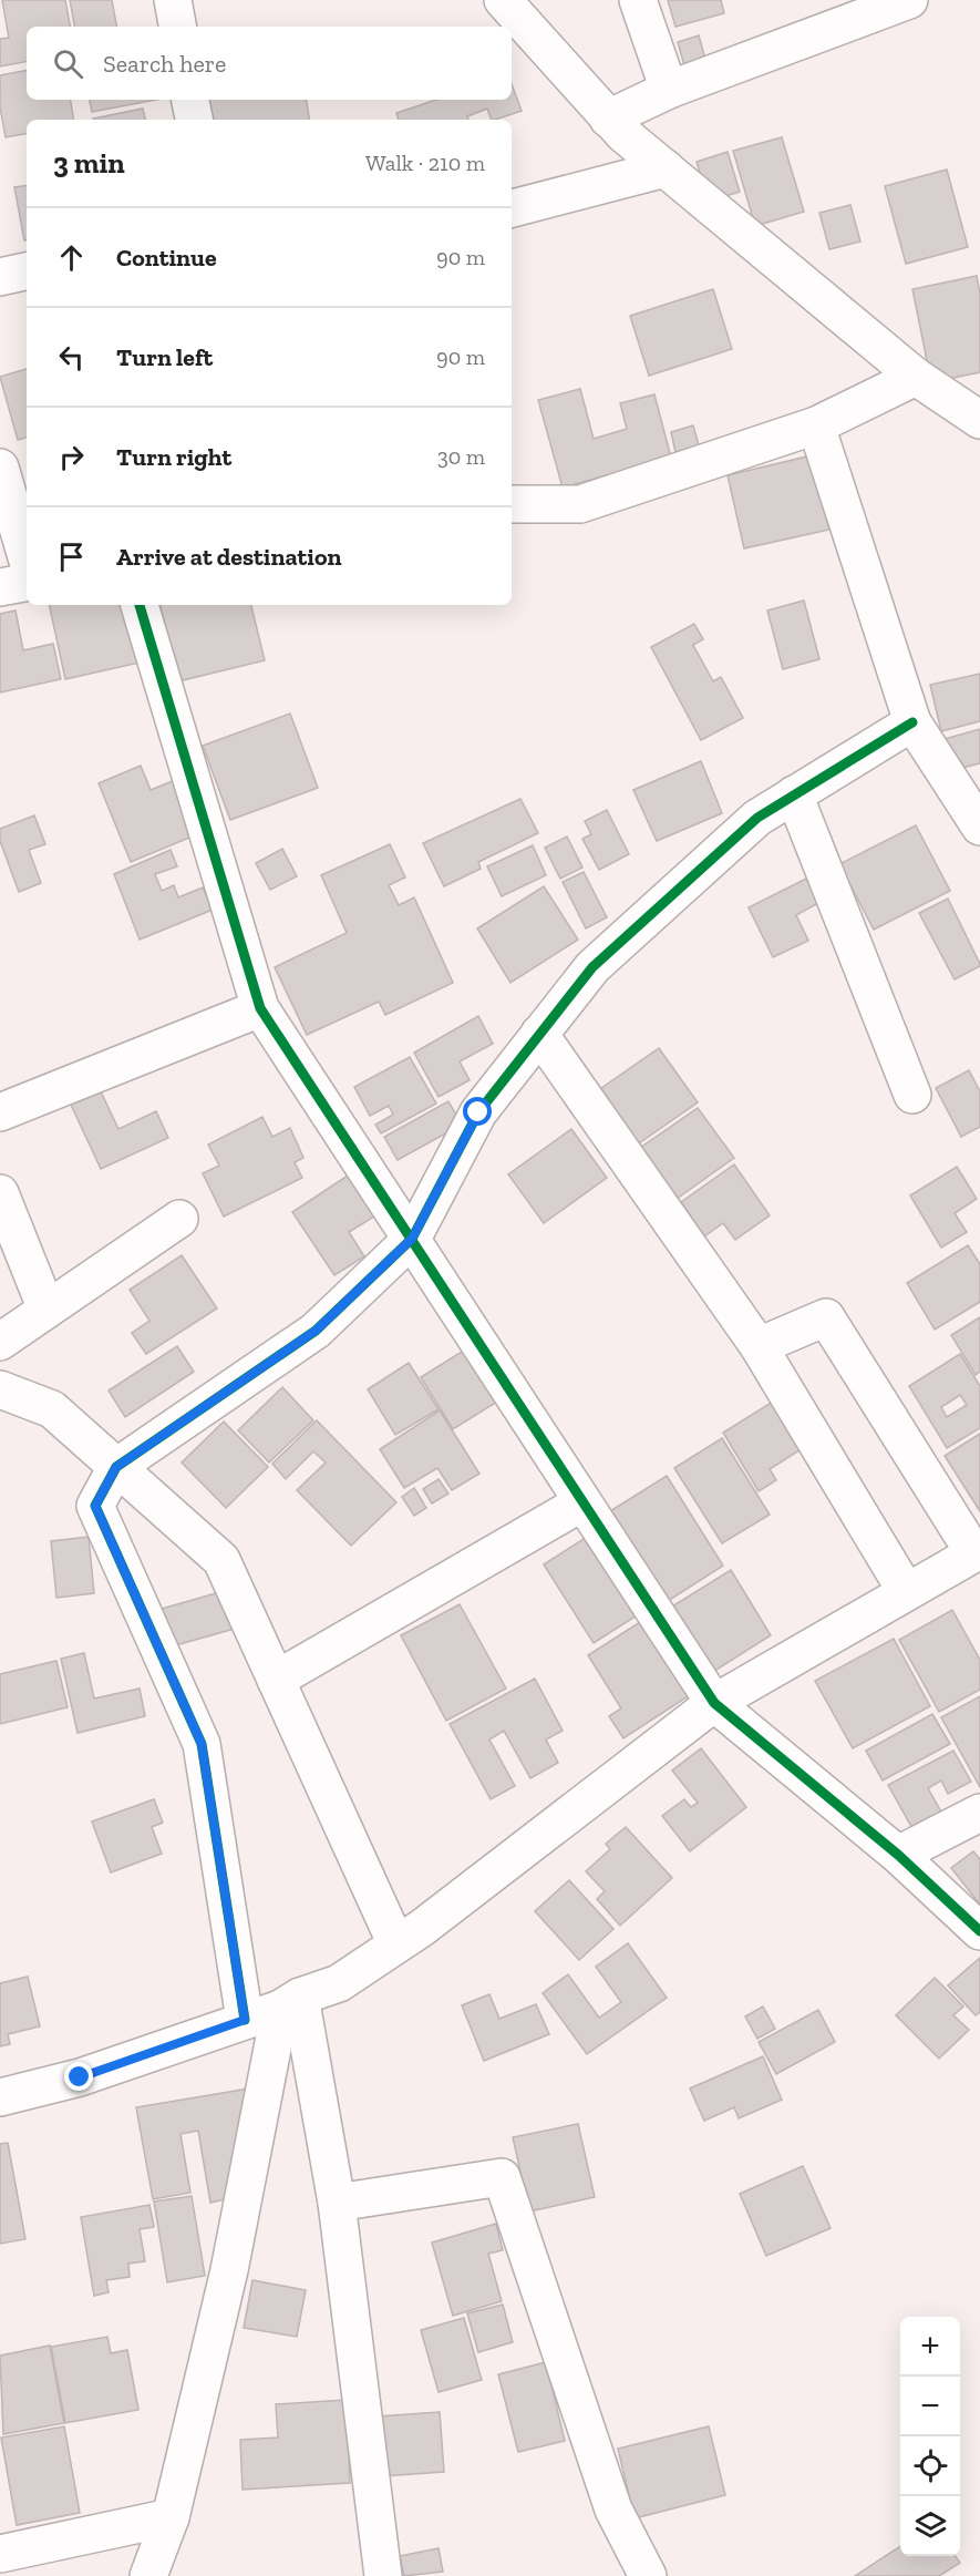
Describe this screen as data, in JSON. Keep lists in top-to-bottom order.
{
  "page": {
    "search": "Search here",
    "heading": ["3 min", "Walk · 210 m"],
    "list": [
      ["Continue", "90 m"],
      ["Turn left", "90 m"],
      ["Turn right", "30 m"],
      "Arrive at destination"
    ],
    "map_buttons": ["+", "−"]
  }
}
